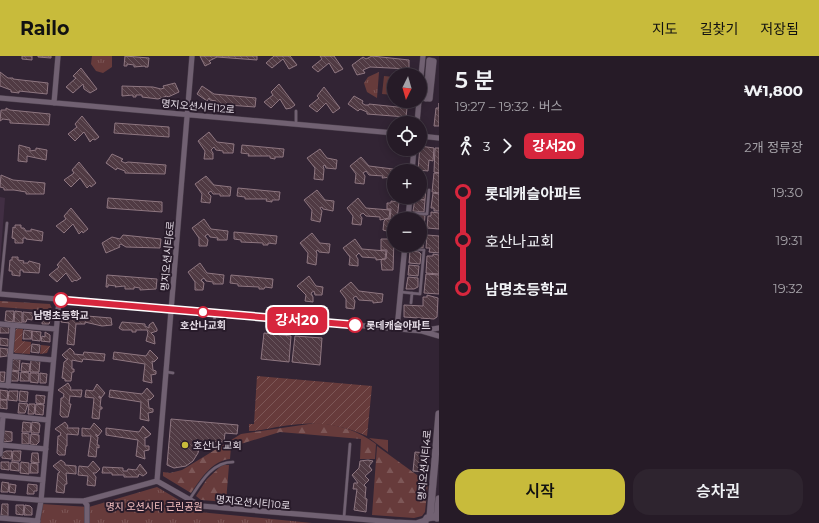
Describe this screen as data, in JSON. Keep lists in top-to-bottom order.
{
  "streets": {
    "main road": ["명지오션시티4로"],
    "street": ["명지오션시티12로", "명지오션시티6로", "명지오션시티10로"]
  },
  "crossings": [
    ["명지오션시티12로", "명지오션시티6로"],
    ["명지오션시티6로", "명지오션시티10로"],
    ["명지오션시티4로", "명지오션시티10로"]
  ],
  "parks": ["명지 오션시티 근린공원"],
  "places": [
    "남명초등학교",
    "호산나교회",
    "롯데캐슬아파트",
    "호산나 교회"
  ],
  "lines": ["bus line 강서20"],
  "north": "bottom",
  "page": {
    "header": "Railo",
    "nav": ["지도", "길찾기", "저장됨"],
    "on_map": "강서20",
    "heading": ["5 분", "19:27 – 19:32 · 버스", "₩1,800"],
    "map_buttons": ["+", "−"],
    "legs": ["3", "강서20", "2개 정류장"],
    "list": [
      {
        "name": "롯데캐슬아파트",
        "value": "19:30"
      },
      {
        "name": "호산나교회",
        "value": "19:31"
      },
      {
        "name": "남명초등학교",
        "value": "19:32"
      }
    ],
    "buttons": ["시작", "승차권"]
  }
}
